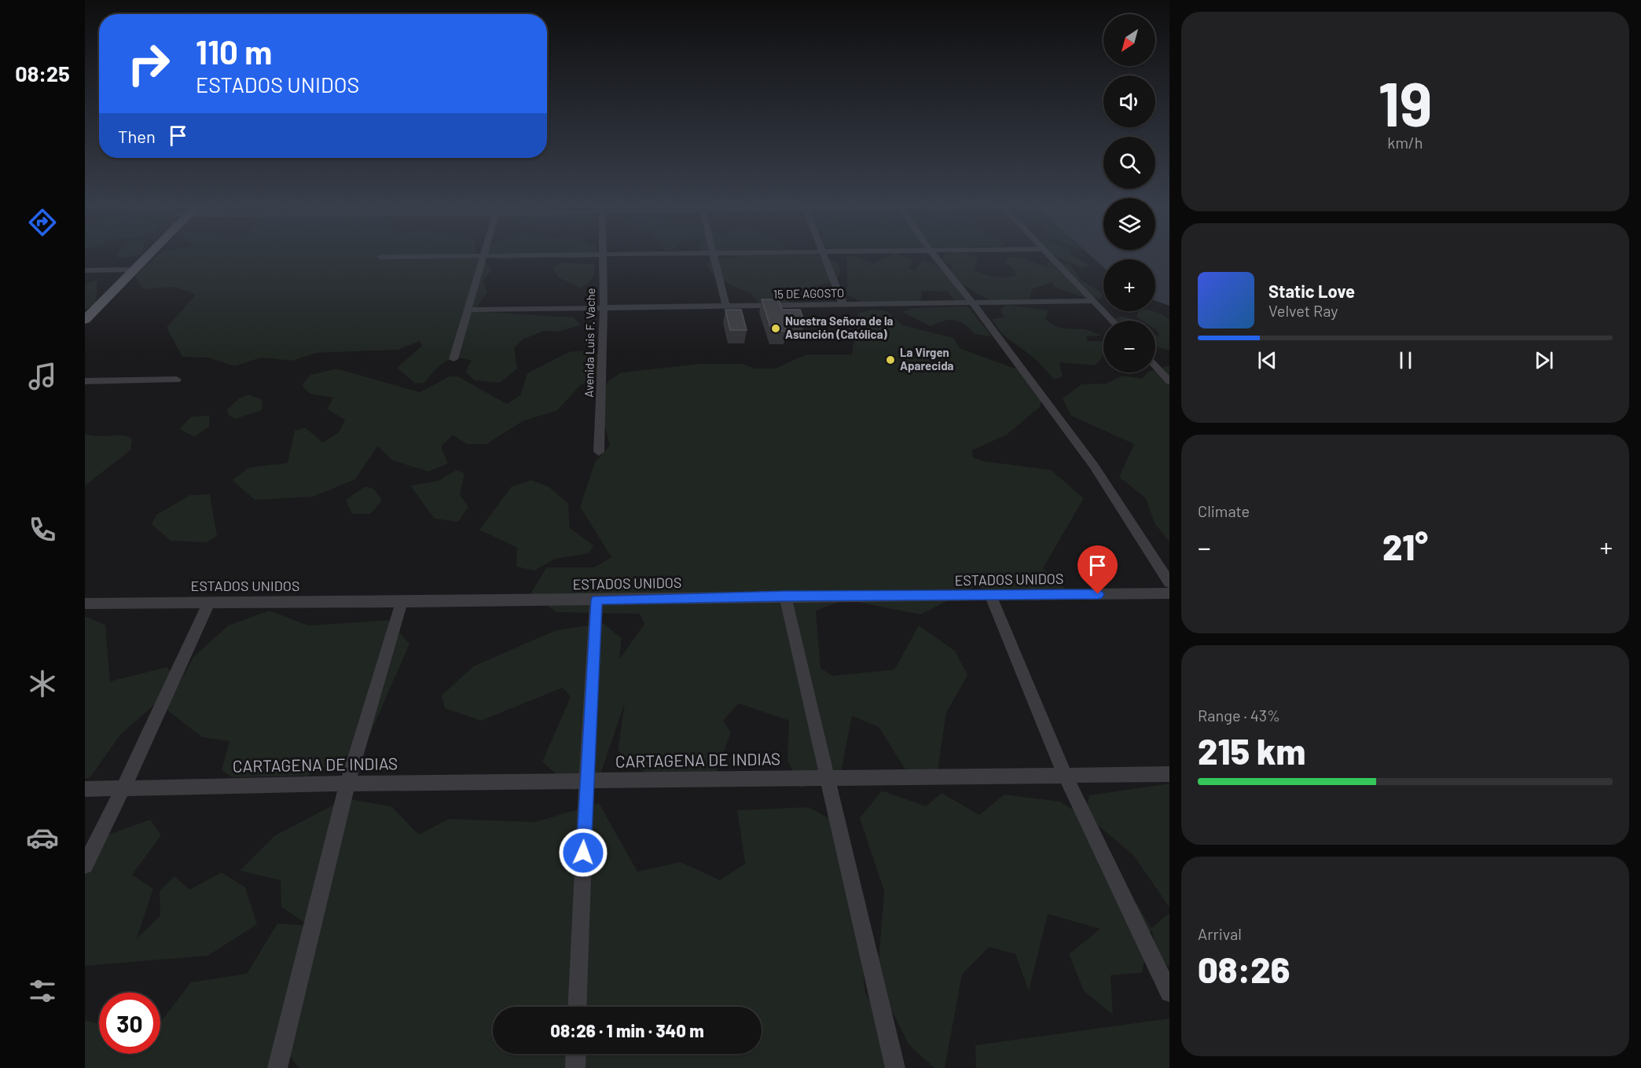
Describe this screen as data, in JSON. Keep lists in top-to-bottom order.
{
  "streets": {
    "street": [
      "15 DE AGOSTO",
      "Avenida Luis F. Vache",
      "ESTADOS UNIDOS",
      "CARTAGENA DE INDIAS"
    ]
  },
  "crossings": [
    ["15 DE AGOSTO", "Avenida Luis F. Vache"]
  ],
  "places": ["Nuestra Señora de la Asunción (Católica)", "La Virgen Aparecida"],
  "north": "bottom left",
  "page": {
    "tabs": "08:25",
    "tile": [
      ["19", "km/h"],
      "Climate",
      ["Range · 43%", "215 km"],
      ["Arrival", "08:26"]
    ],
    "map_buttons": ["+", "−"],
    "turn": ["110 m", "ESTADOS UNIDOS"],
    "then": "Then",
    "song": ["Static Love", "Velvet Ray"],
    "heat": ["−", "21°", "+"],
    "limit": "30",
    "trip": "08:26 · 1 min · 340 m"
  }
}
